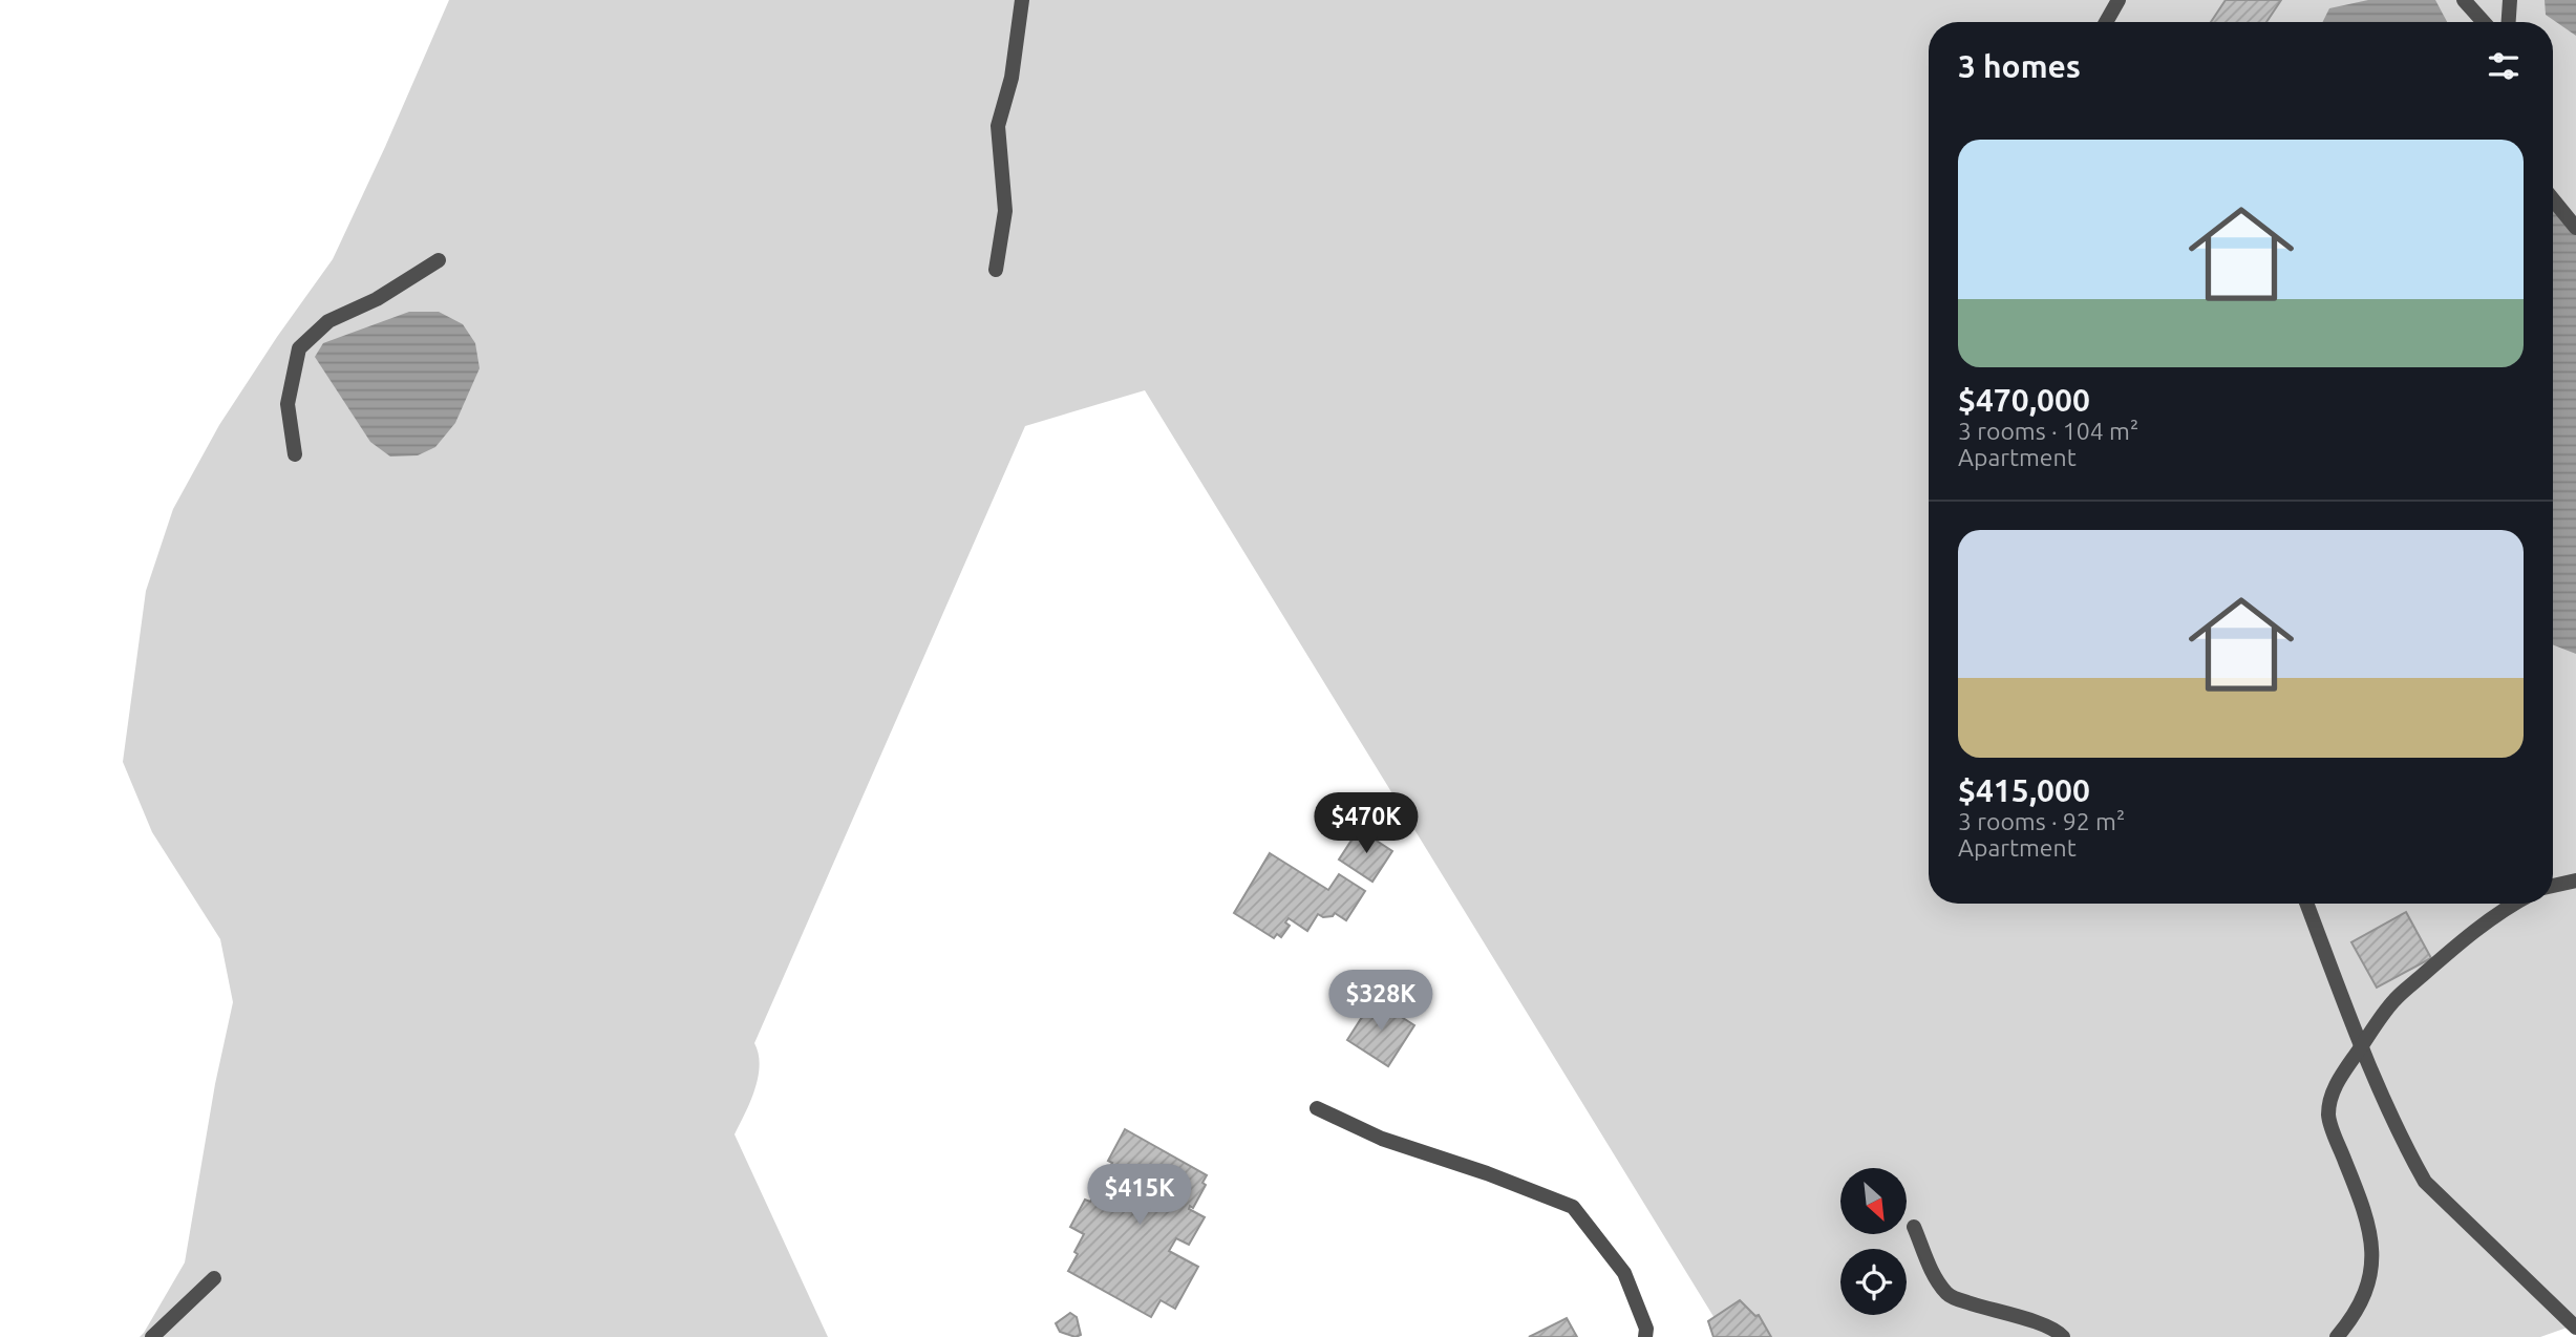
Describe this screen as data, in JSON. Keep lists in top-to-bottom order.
{
  "north": "bottom right",
  "page": {
    "heading": "3 homes",
    "list": [
      {
        "name": "$470,000",
        "note": "3 rooms · 104 m² · Apartment"
      },
      {
        "name": "$415,000",
        "note": "3 rooms · 92 m² · Apartment"
      }
    ],
    "price": ["$470K", "$328K", "$415K"]
  }
}
